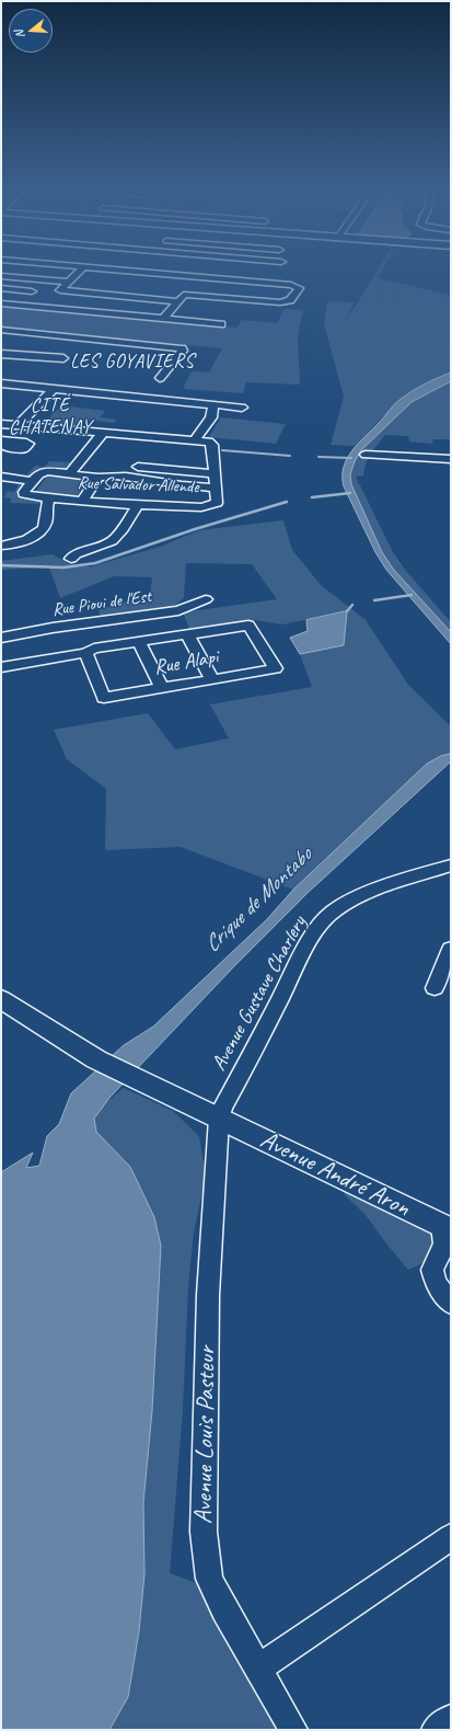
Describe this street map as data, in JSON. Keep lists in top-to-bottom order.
{
  "streets": {
    "main road": ["Avenue André Aron"],
    "street": [
      "Rue Salvador Allende",
      "Rue Pioui de l'Est",
      "Rue Alapi",
      "Avenue Gustave Charlery",
      "Avenue Louis Pasteur"
    ]
  },
  "crossings": [
    ["Avenue Gustave Charlery", "Avenue André Aron"],
    ["Avenue Gustave Charlery", "Avenue Louis Pasteur"],
    ["Avenue André Aron", "Avenue Louis Pasteur"]
  ],
  "districts": ["LES GOYAVIERS", "CITÉ CHATENAY"],
  "water": ["Crique de Montabo"],
  "north": "left"
}
